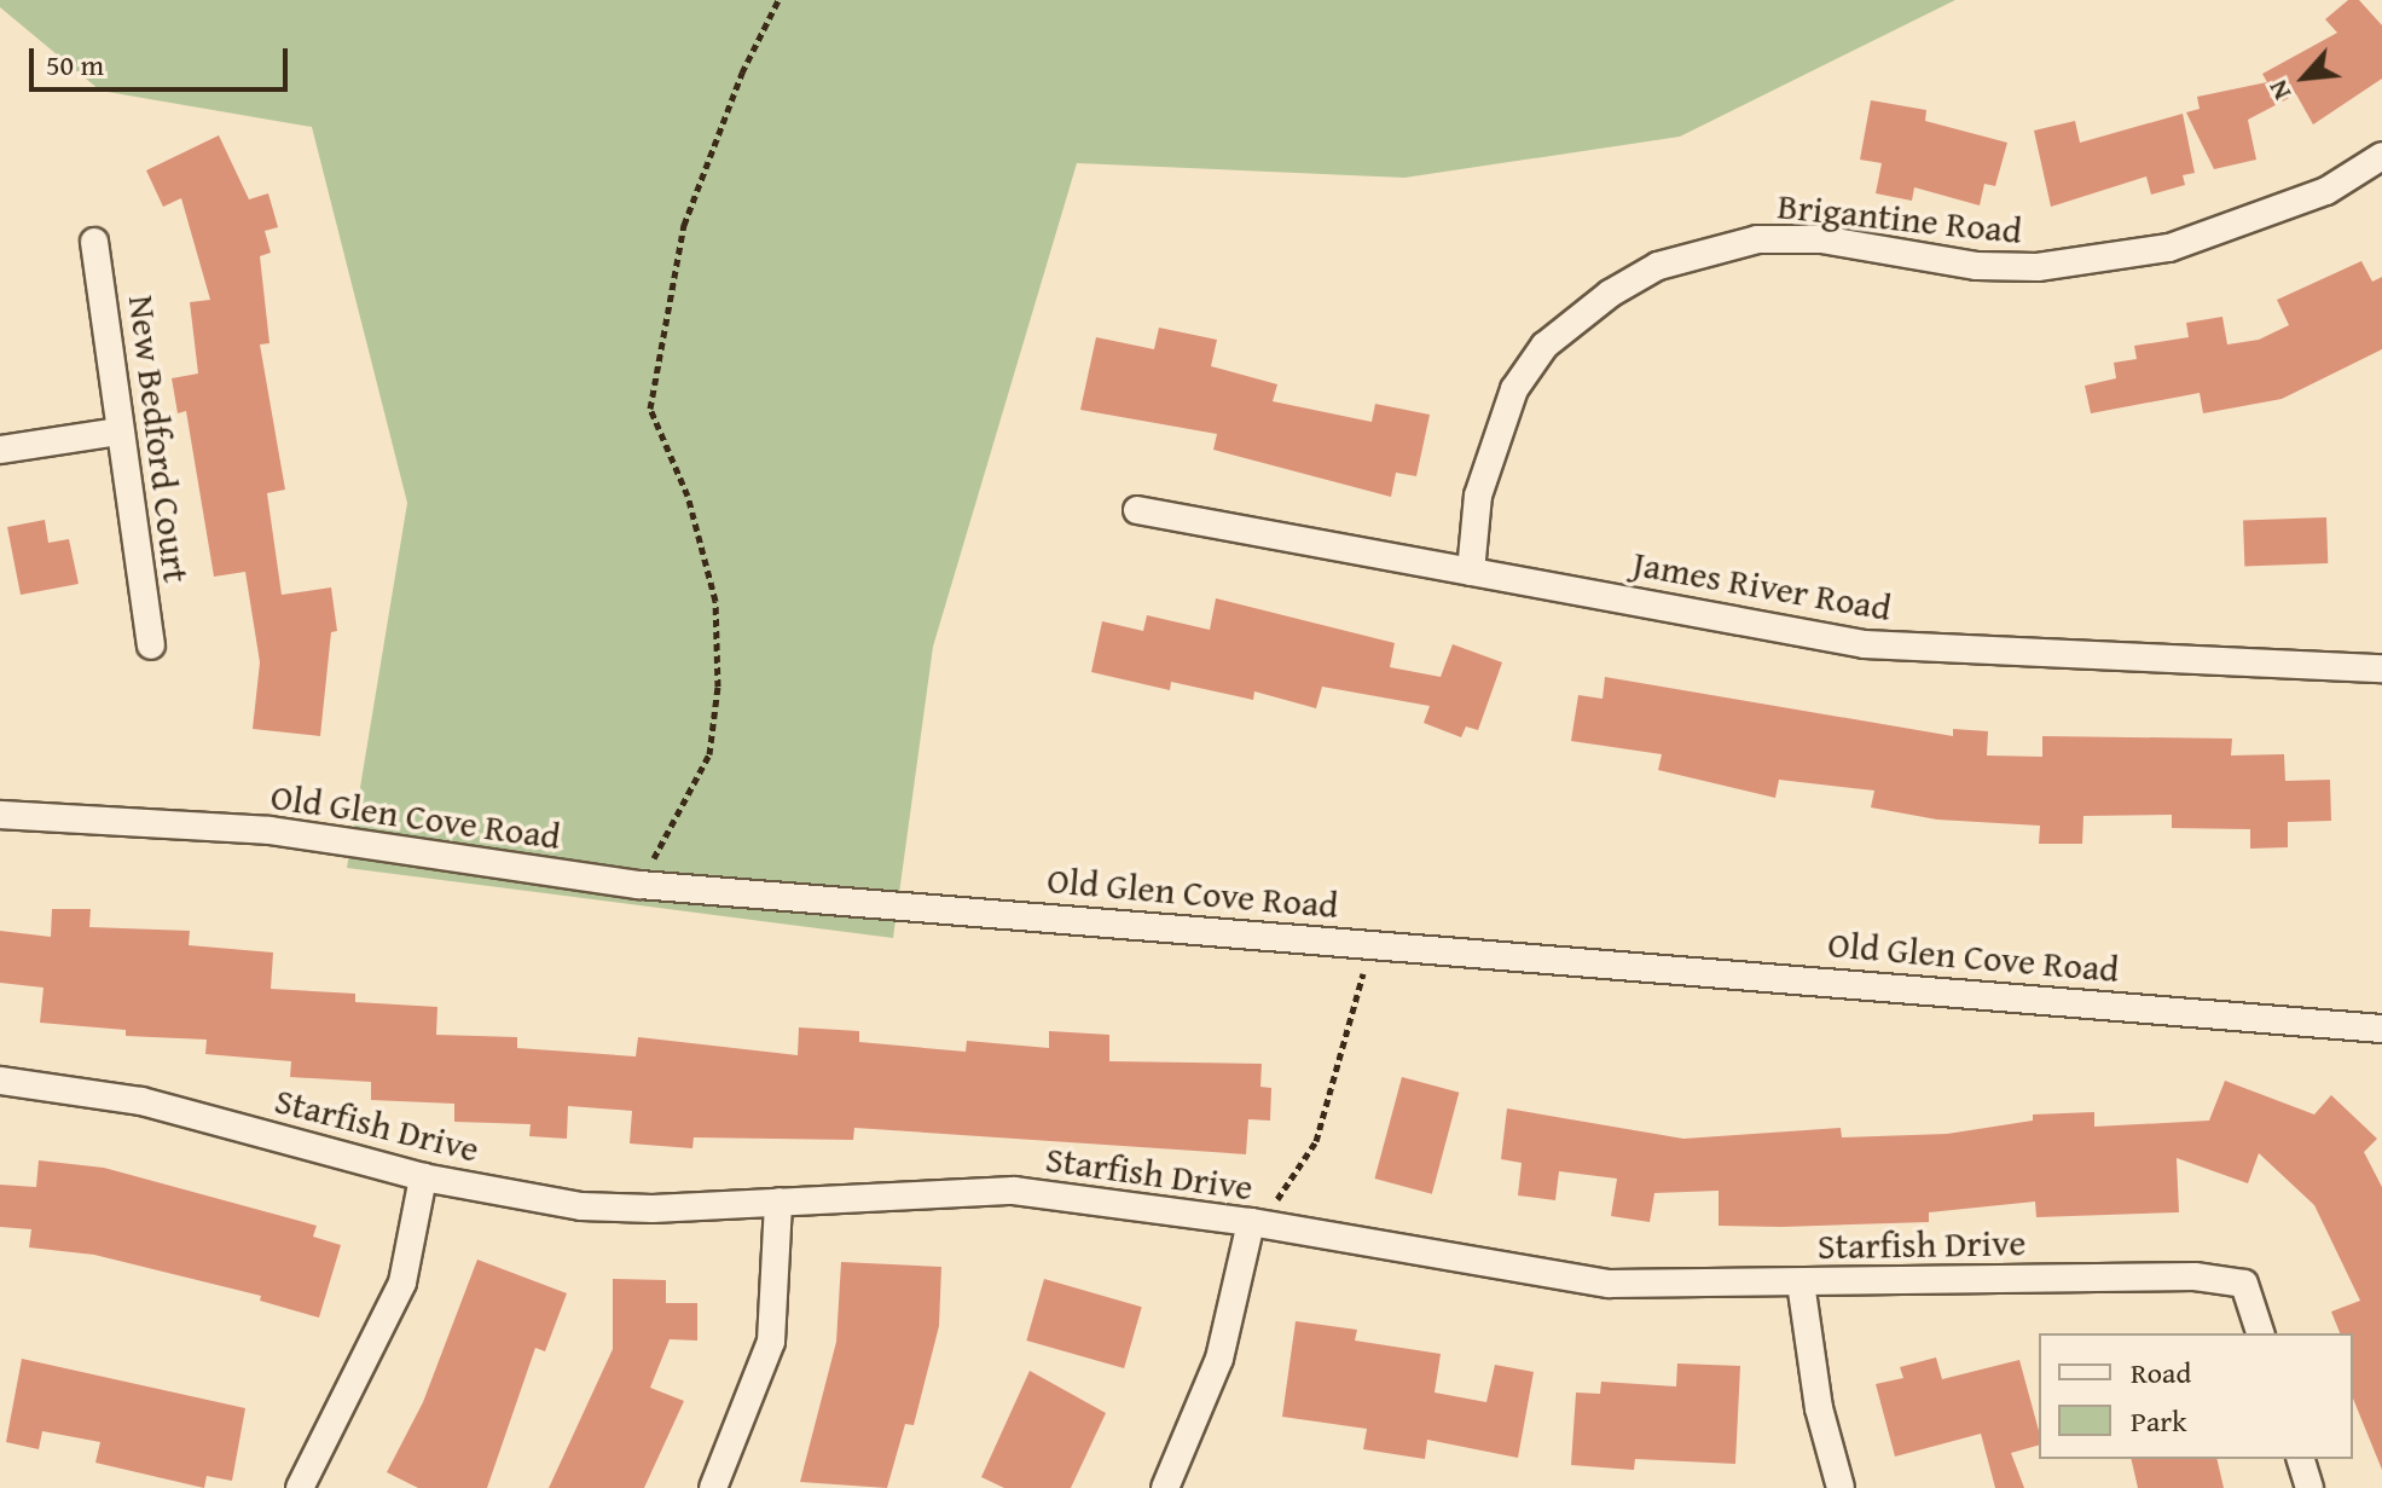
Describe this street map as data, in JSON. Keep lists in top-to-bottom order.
{
  "streets": {
    "street": [
      "Brigantine Road",
      "New Bedford Court",
      "James River Road",
      "Old Glen Cove Road",
      "Starfish Drive"
    ]
  },
  "crossings": [
    ["Brigantine Road", "James River Road"]
  ],
  "legend": ["Road", "Park"],
  "scale_bar": "50 m",
  "north": "bottom left"
}
